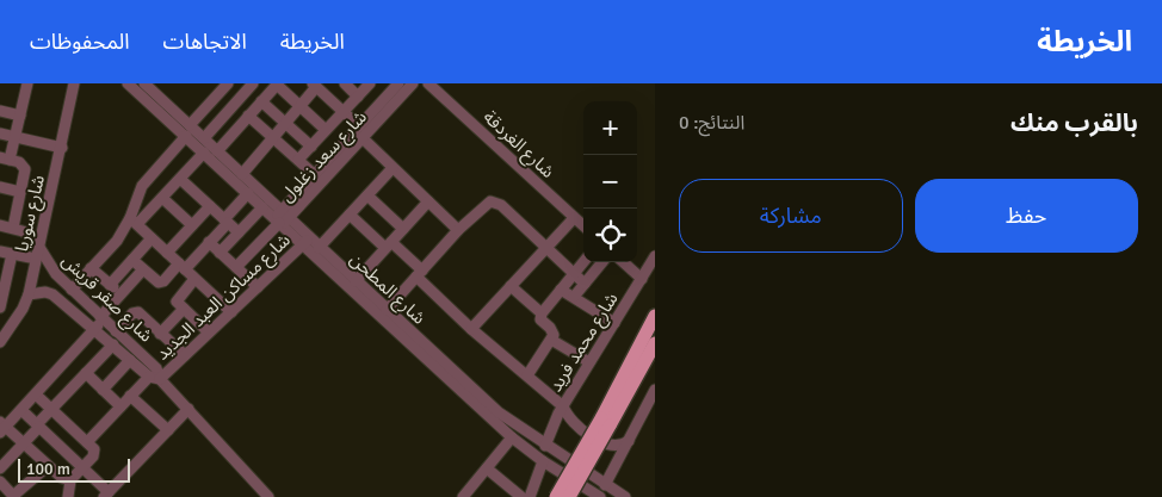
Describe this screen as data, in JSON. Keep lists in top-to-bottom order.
{
  "streets": {
    "street": [
      "شارع الغردقة",
      "شارع سعد زغلول",
      "شارع سوريا",
      "شارع المطحن",
      "شارع مساكن العبد الجديد",
      "شارع صقر قريش",
      "شارع محمد فريد"
    ]
  },
  "crossings": [
    ["شارع سعد زغلول", "شارع المطحن"],
    ["شارع سوريا", "شارع صقر قريش"],
    ["شارع المطحن", "شارع مساكن العبد الجديد"],
    ["شارع المطحن", "شارع محمد فريد"],
    ["شارع مساكن العبد الجديد", "شارع صقر قريش"]
  ],
  "scale_bar": "100 m",
  "page": {
    "header": "الخريطة",
    "nav": ["الخريطة", "الاتجاهات", "المحفوظات"],
    "heading": ["بالقرب منك", "النتائج: 0"],
    "map_buttons": ["+", "−"],
    "buttons": ["حفظ", "مشاركة"],
    "scale": "100 m"
  }
}
